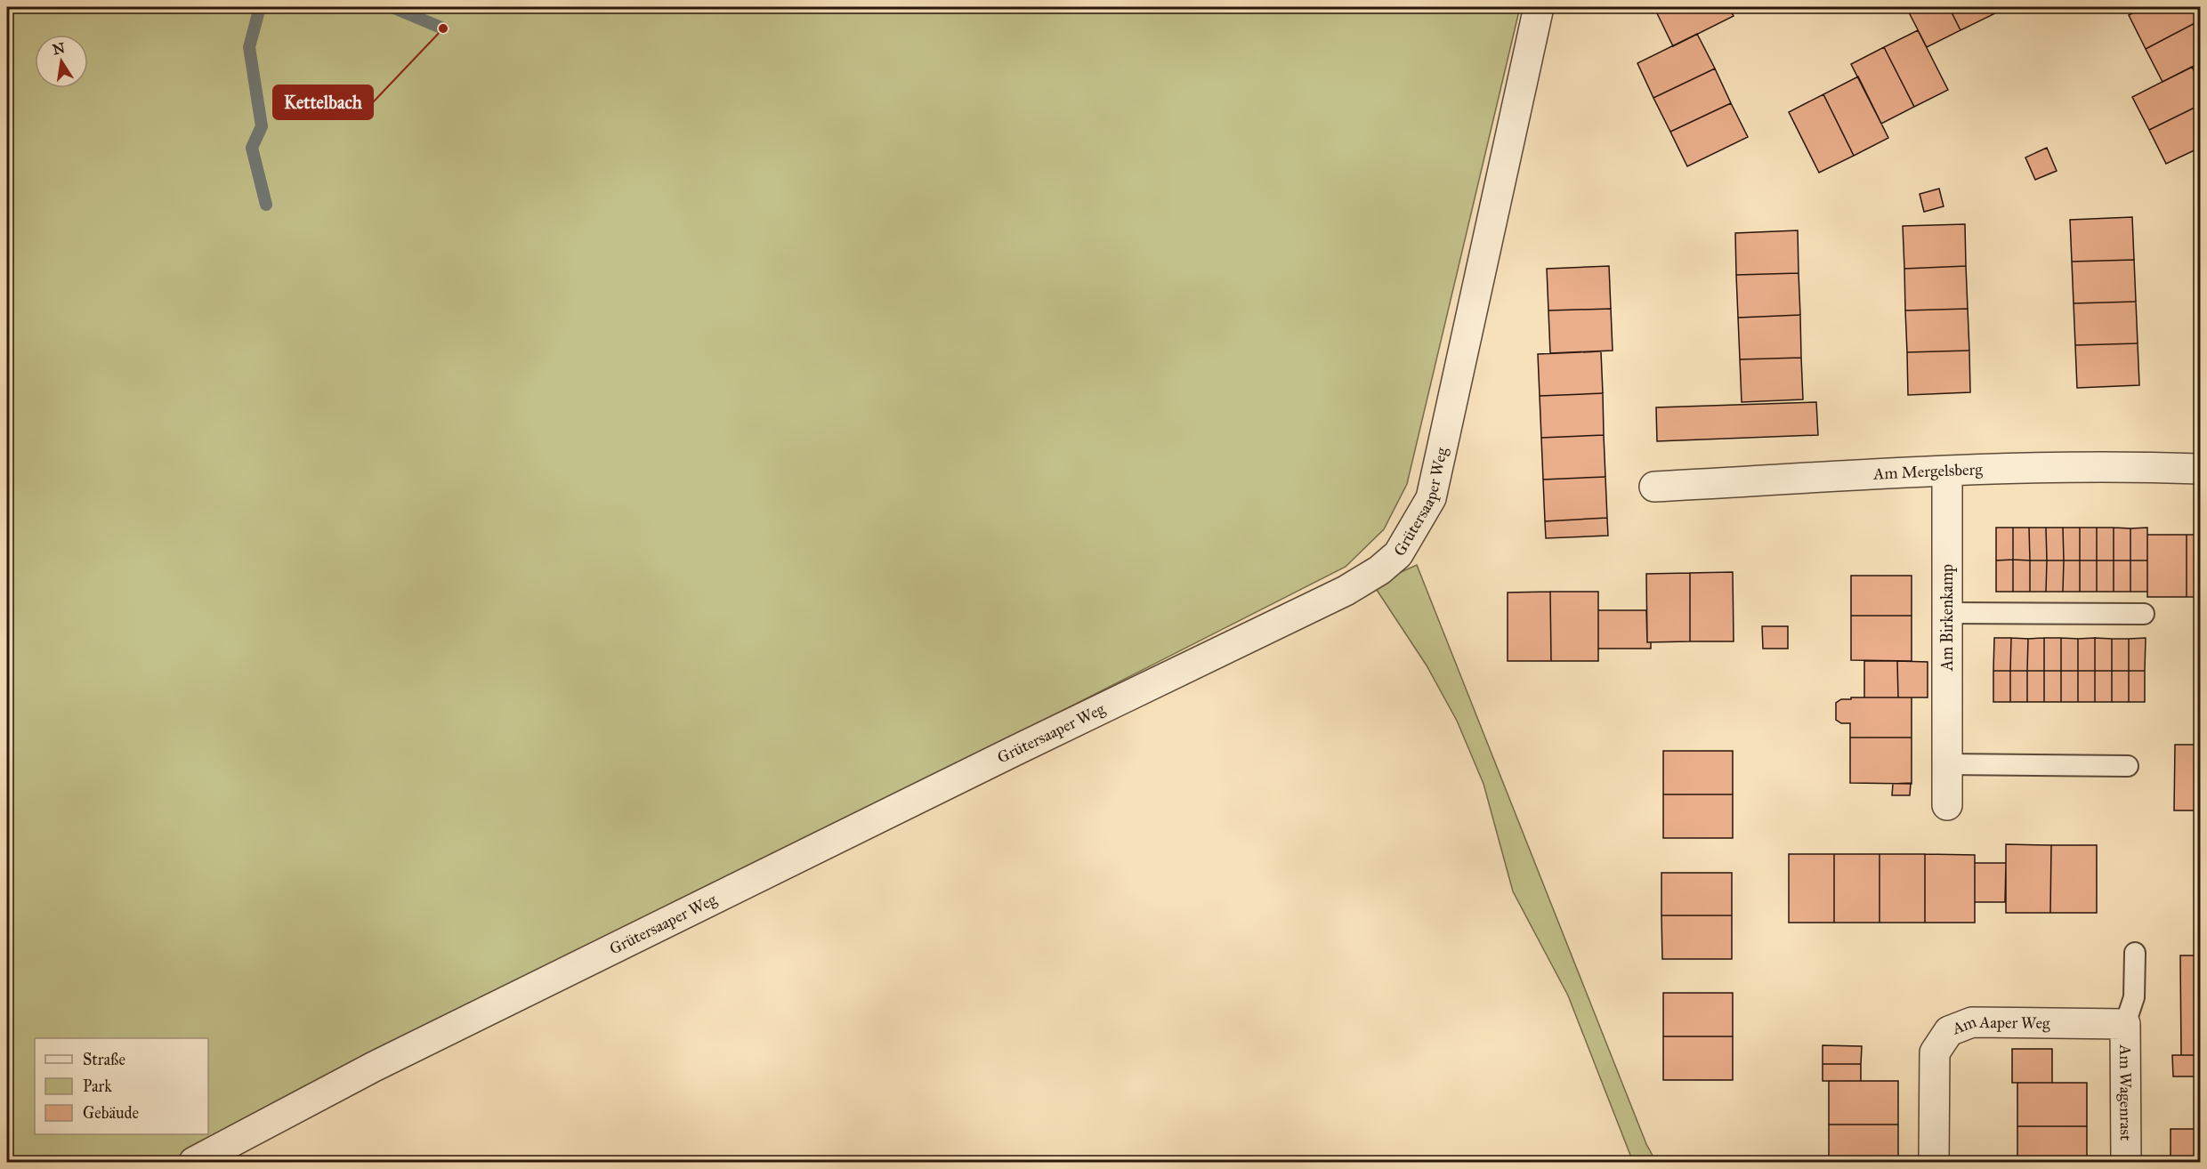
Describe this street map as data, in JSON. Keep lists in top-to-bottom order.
{
  "streets": {
    "street": [
      "Am Mergelsberg",
      "Grütersaaper Weg",
      "Am Birkenkamp",
      "Am Aaper Weg",
      "Am Wagenrast"
    ]
  },
  "crossings": [
    ["Am Mergelsberg", "Am Birkenkamp"],
    ["Am Aaper Weg", "Am Wagenrast"]
  ],
  "places": ["Kettelbach"],
  "legend": ["Straße", "Park", "Gebäude"],
  "north": "top"
}
